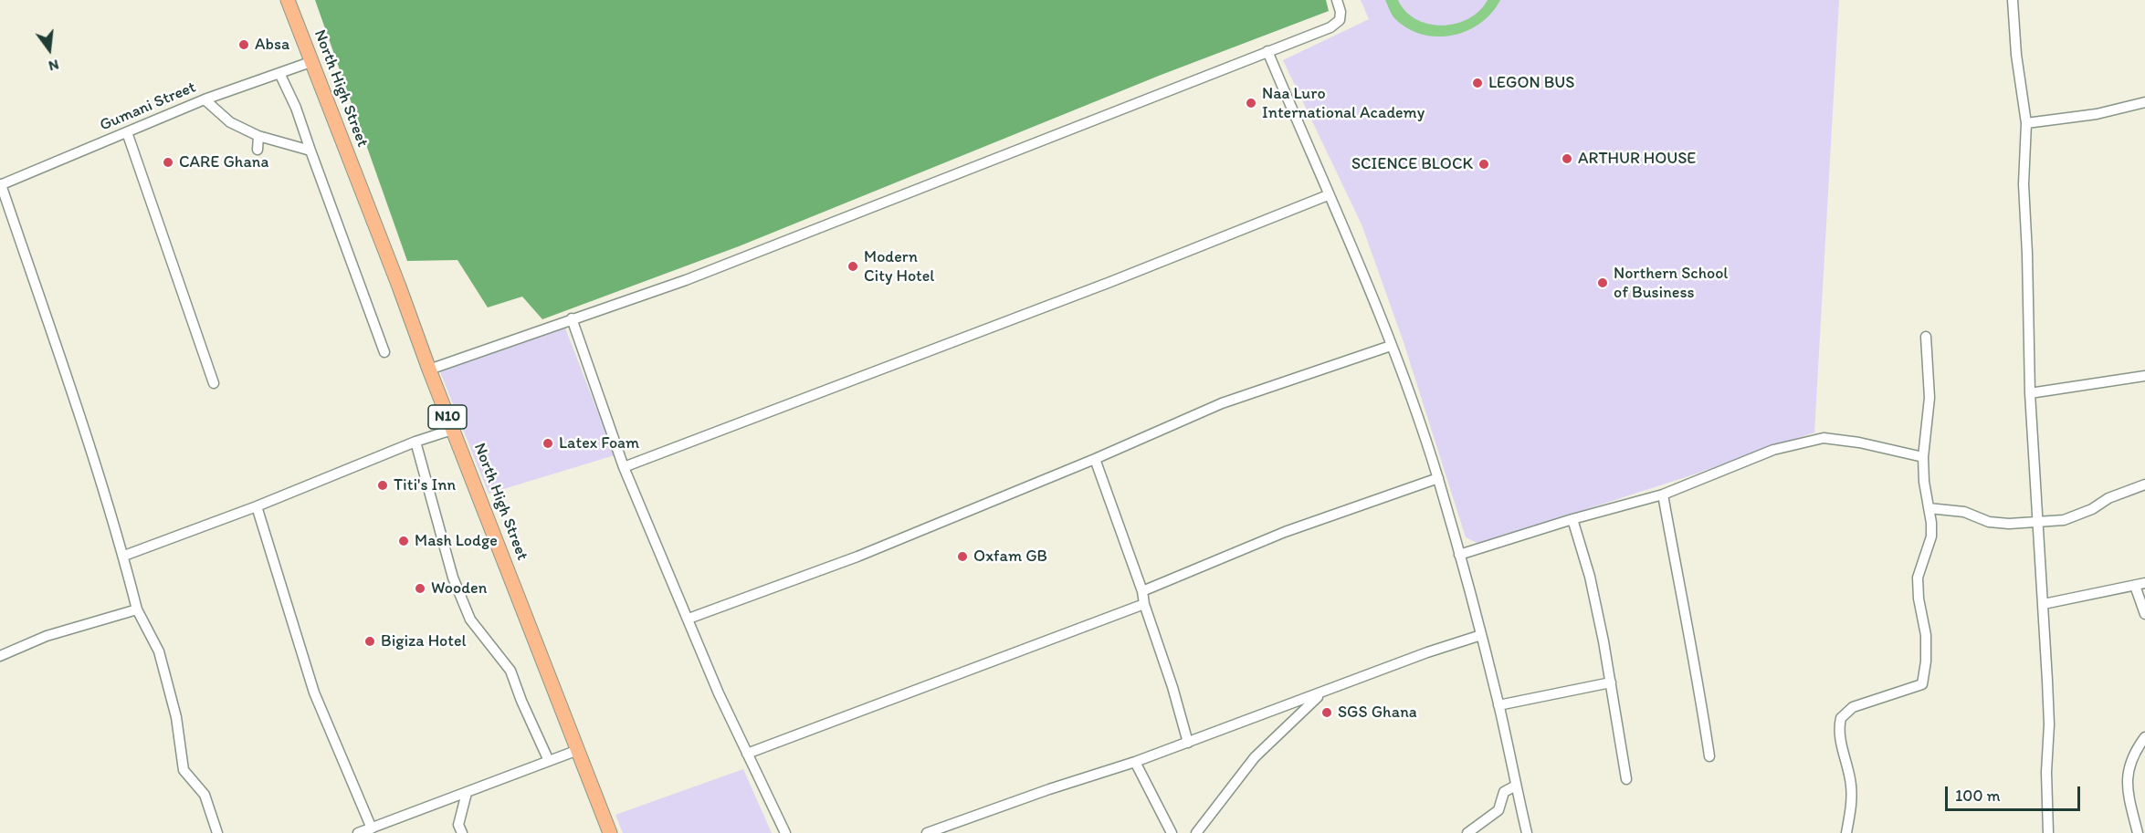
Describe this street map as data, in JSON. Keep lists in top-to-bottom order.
{
  "streets": {
    "highway": ["North High Street", "N10"],
    "street": ["Gumani Street"]
  },
  "crossings": [
    ["North High Street", "Gumani Street"]
  ],
  "places": [
    "Absa",
    "LEGON BUS",
    "Naa Luro International Academy",
    "ARTHUR HOUSE",
    "CARE Ghana",
    "SCIENCE BLOCK",
    "Modern City Hotel",
    "Northern School of Business",
    "Latex Foam",
    "Titi's Inn",
    "Mash Lodge",
    "Oxfam GB",
    "Wooden",
    "Bigiza Hotel",
    "SGS Ghana"
  ],
  "scale_bar": "100 m",
  "north": "bottom"
}
